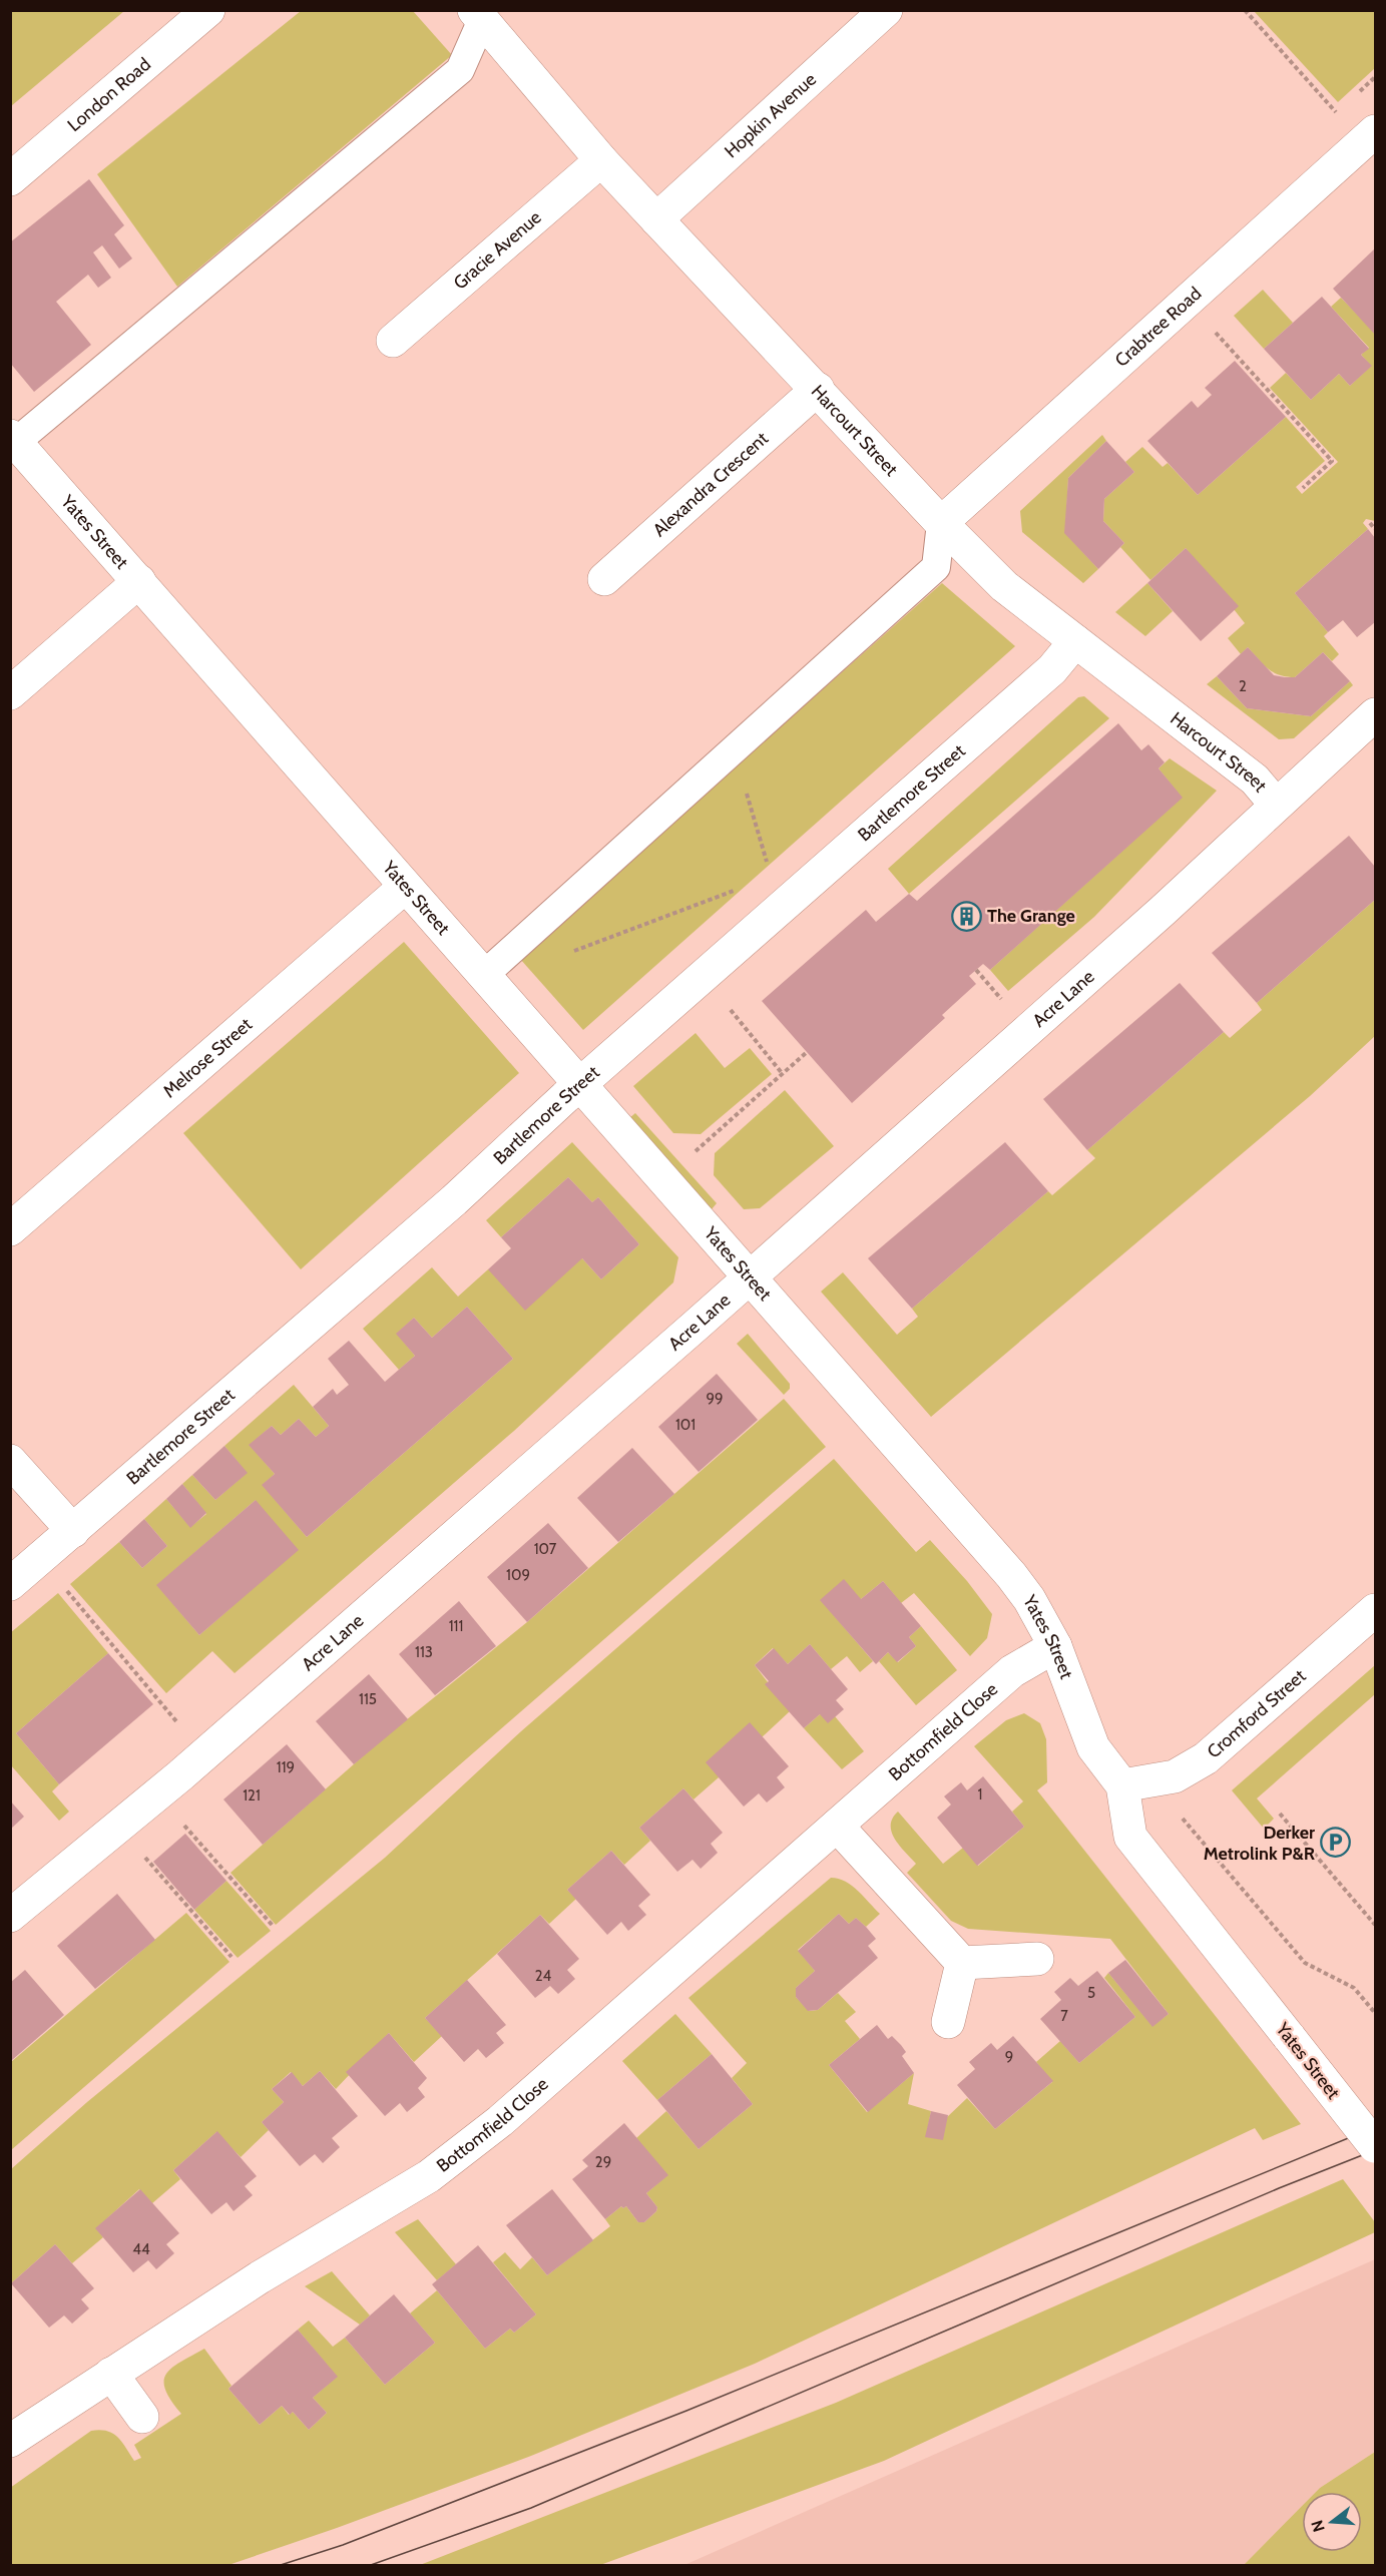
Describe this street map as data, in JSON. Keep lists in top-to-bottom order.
{
  "streets": {
    "street": [
      "London Road",
      "Hopkin Avenue",
      "Gracie Avenue",
      "Crabtree Road",
      "Harcourt Street",
      "Alexandra Crescent",
      "Yates Street",
      "Bartlemore Street",
      "Acre Lane",
      "Melrose Street",
      "Cromford Street",
      "Bottomfield Close"
    ]
  },
  "crossings": [
    ["Hopkin Avenue", "Harcourt Street"],
    ["Gracie Avenue", "Harcourt Street"],
    ["Crabtree Road", "Harcourt Street"],
    ["Harcourt Street", "Alexandra Crescent"],
    ["Harcourt Street", "Bartlemore Street"],
    ["Harcourt Street", "Acre Lane"],
    ["Yates Street", "Bartlemore Street"],
    ["Yates Street", "Acre Lane"],
    ["Yates Street", "Melrose Street"],
    ["Yates Street", "Cromford Street"],
    ["Yates Street", "Bottomfield Close"]
  ],
  "places": {
    "building": ["The Grange"],
    "parking": ["Derker Metrolink P&R"]
  },
  "house_numbers": [
    "2",
    "99",
    "101",
    "107",
    "109",
    "111",
    "113",
    "115",
    "119",
    "1",
    "121",
    "24",
    "5",
    "7",
    "9",
    "29",
    "44"
  ],
  "north": "left"
}
